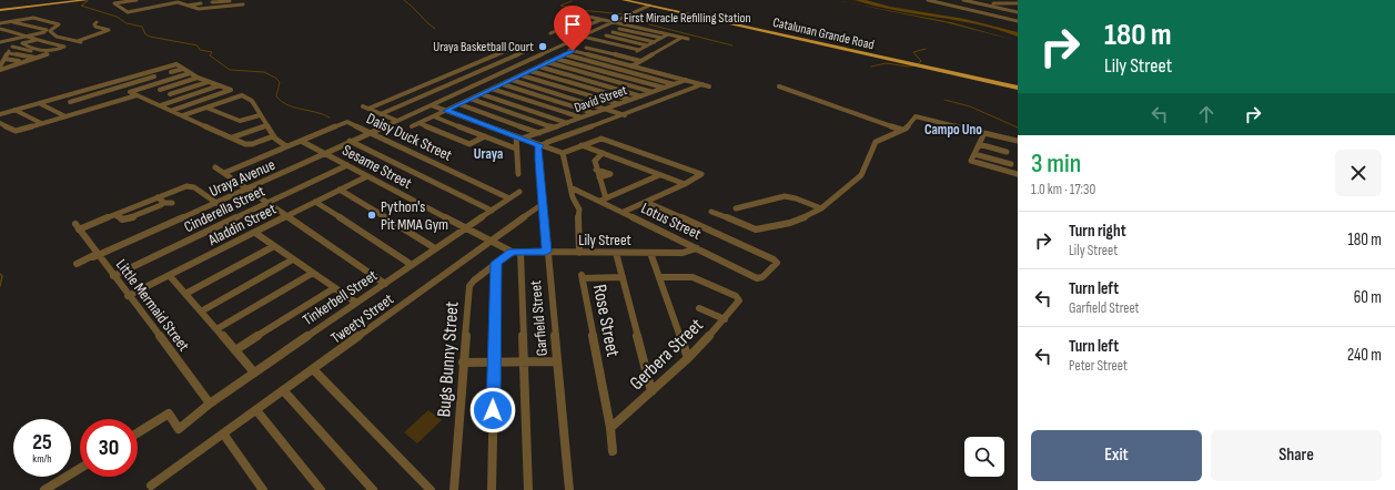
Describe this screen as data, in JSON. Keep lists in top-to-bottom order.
{
  "streets": {
    "main road": ["Catalunan Grande Road"],
    "street": [
      "David Street",
      "Daisy Duck Street",
      "Sesame Street",
      "Uraya Avenue",
      "Cinderella Street",
      "Lotus Street",
      "Aladdin Street",
      "Lily Street",
      "Tinkerbell Street",
      "Little Mermaid Street",
      "Tweety Street",
      "Garfield Street",
      "Rose Street",
      "Gerbera Street",
      "Bugs Bunny Street"
    ]
  },
  "crossings": [
    ["Catalunan Grande Road", "Uraya Avenue"],
    ["Daisy Duck Street", "Sesame Street"],
    ["Daisy Duck Street", "Uraya Avenue"],
    ["Daisy Duck Street", "Tinkerbell Street"],
    ["Sesame Street", "Uraya Avenue"],
    ["Sesame Street", "Cinderella Street"],
    ["Sesame Street", "Aladdin Street"],
    ["Sesame Street", "Lily Street"],
    ["Sesame Street", "Tinkerbell Street"],
    ["Sesame Street", "Tweety Street"],
    ["Sesame Street", "Bugs Bunny Street"],
    ["Uraya Avenue", "Little Mermaid Street"],
    ["Cinderella Street", "Little Mermaid Street"],
    ["Lotus Street", "Lily Street"],
    ["Aladdin Street", "Little Mermaid Street"],
    ["Lily Street", "Garfield Street"],
    ["Lily Street", "Bugs Bunny Street"],
    ["Tinkerbell Street", "Little Mermaid Street"],
    ["Tweety Street", "Garfield Street"],
    ["Rose Street", "Gerbera Street"]
  ],
  "districts": ["Campo Uno", "Uraya"],
  "places": ["First Miracle Refilling Station", "Uraya Basketball Court", "Python's Pit MMA Gym"],
  "page": {
    "turn": ["180 m", "Lily Street"],
    "heading": ["3 min", "1.0 km · 17:30"],
    "list": [
      {
        "name": "Turn right",
        "note": "Lily Street",
        "value": "180 m"
      },
      {
        "name": "Turn left",
        "note": "Garfield Street",
        "value": "60 m"
      },
      {
        "name": "Turn left",
        "note": "Peter Street",
        "value": "240 m"
      }
    ],
    "speed": "25 km/h",
    "limit": "30",
    "buttons": ["Exit", "Share"]
  }
}
